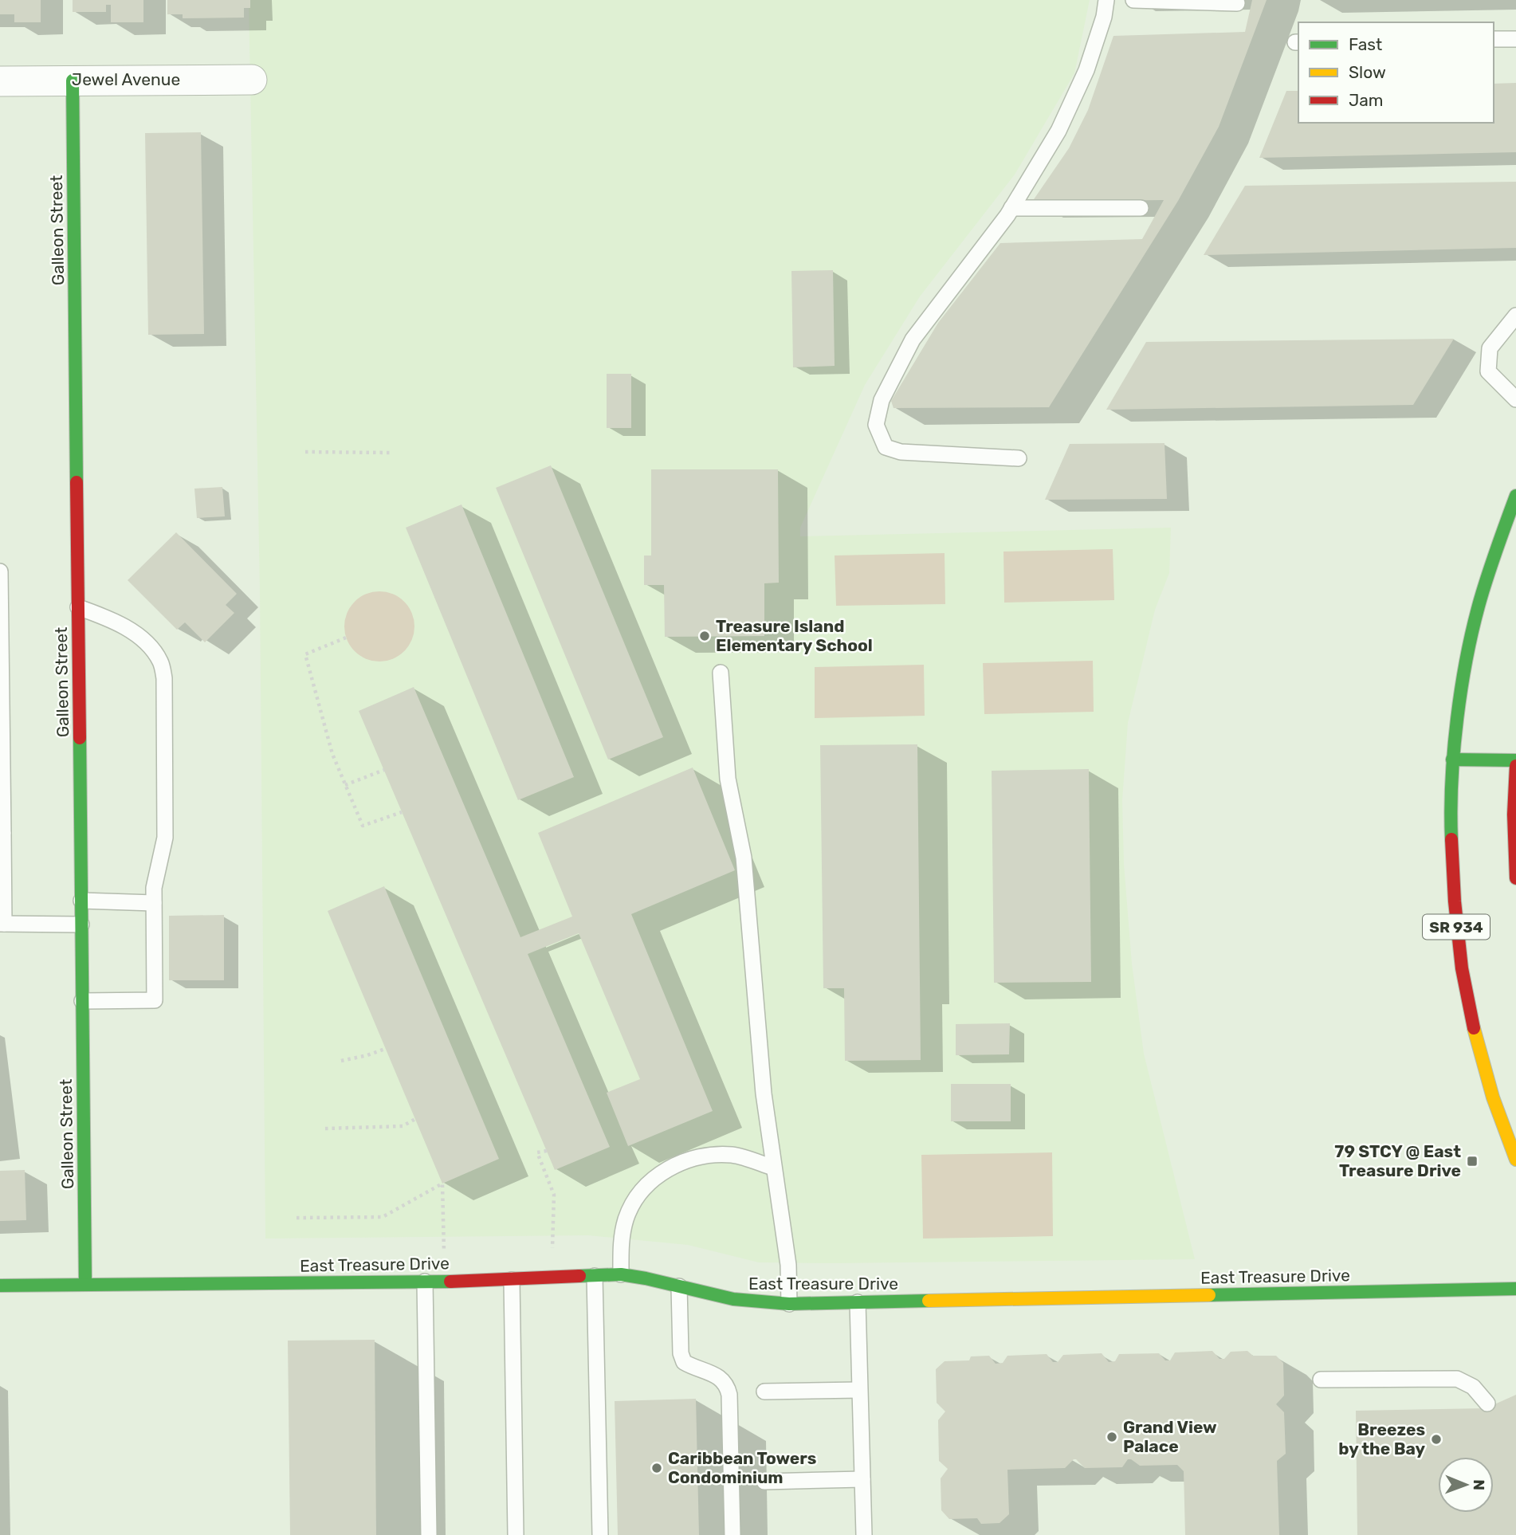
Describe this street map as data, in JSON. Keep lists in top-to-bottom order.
{
  "streets": {
    "street": [
      "Jewel Avenue",
      "Galleon Street",
      "SR 934",
      "East Treasure Drive"
    ]
  },
  "crossings": [
    ["Jewel Avenue", "Galleon Street"],
    ["Galleon Street", "East Treasure Drive"]
  ],
  "places": {
    "other": [
      "Treasure Island Elementary School",
      "Grand View Palace",
      "Breezes by the Bay",
      "Caribbean Towers Condominium"
    ],
    "transit": ["79 STCY @ East Treasure Drive"]
  },
  "legend": ["Fast", "Slow", "Jam"],
  "north": "right"
}
